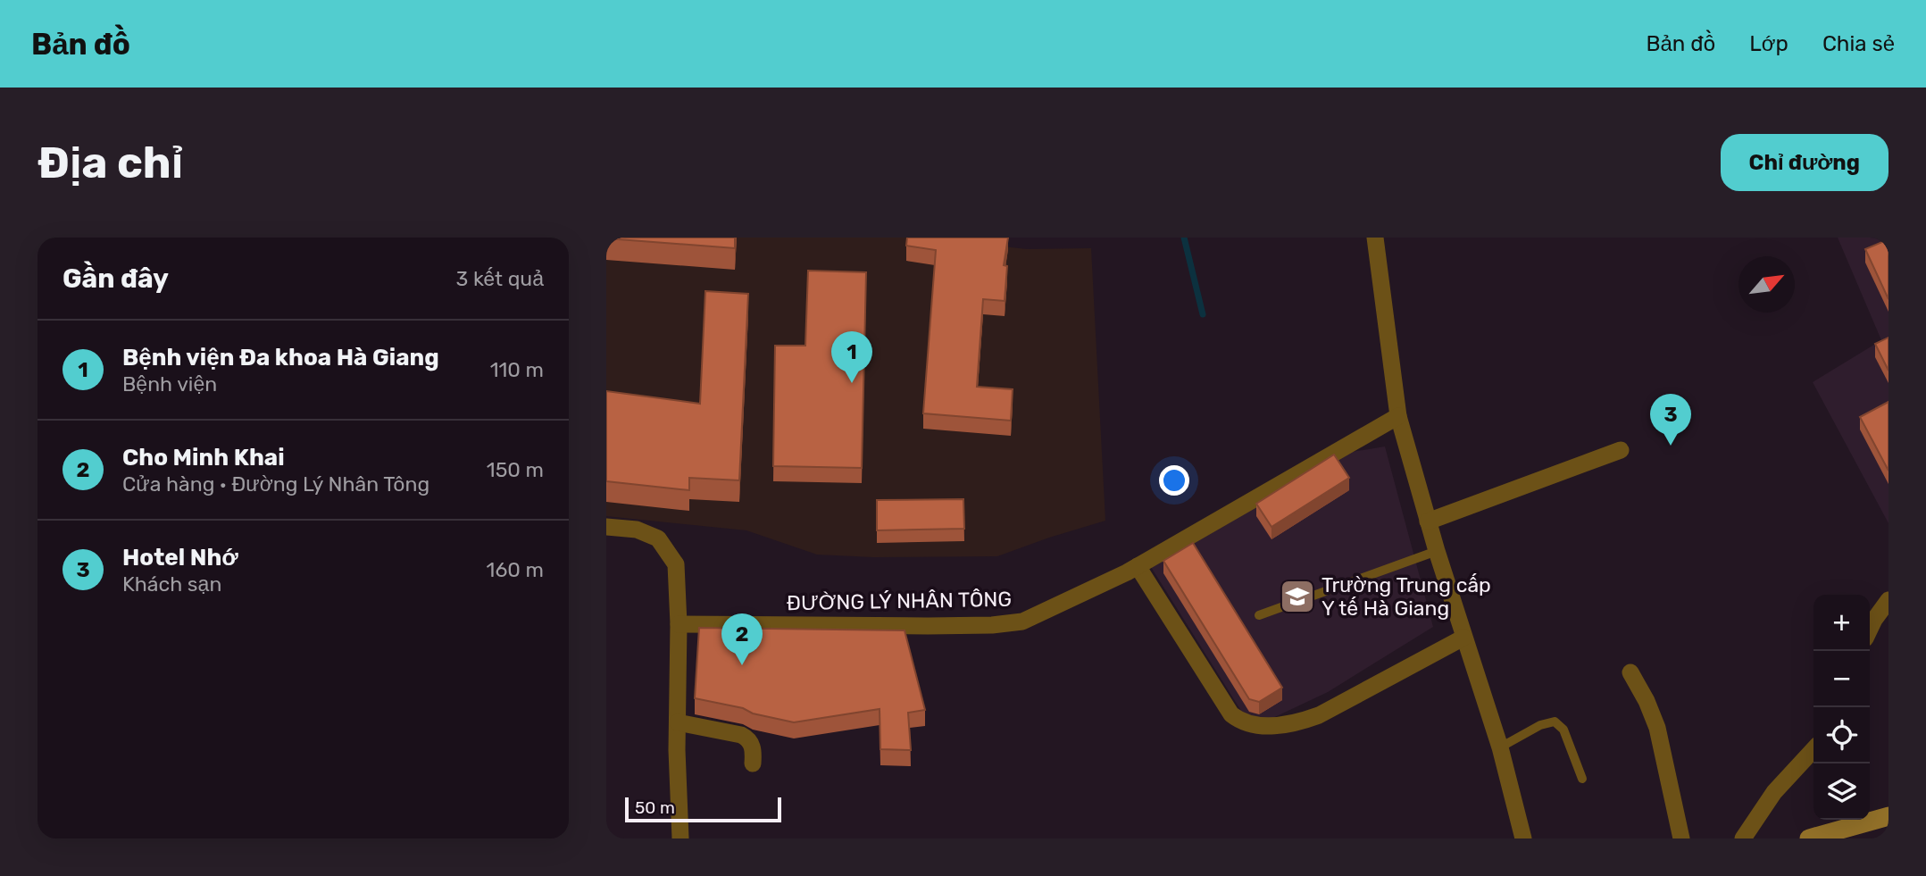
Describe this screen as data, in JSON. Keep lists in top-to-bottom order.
{
  "streets": {
    "street": ["ĐƯỜNG LÝ NHÂN TÔNG"]
  },
  "places": {
    "school or university": ["Trường Trung cấp Y tế Hà Giang"]
  },
  "scale_bar": "50 m",
  "north": "top right",
  "page": {
    "header": "Bản đồ",
    "nav": ["Bản đồ", "Lớp", "Chia sẻ"],
    "buttons": "Chỉ đường",
    "title": "Địa chỉ",
    "heading": ["Gần đây", "3 kết quả"],
    "list": [
      {
        "mark": "1",
        "name": "Bệnh viện Đa khoa Hà Giang",
        "note": "Bệnh viện",
        "value": "110 m"
      },
      {
        "mark": "2",
        "name": "Cho Minh Khai",
        "note": "Cửa hàng · Đường Lý Nhân Tông",
        "value": "150 m"
      },
      {
        "mark": "3",
        "name": "Hotel Nhớ",
        "note": "Khách sạn",
        "value": "160 m"
      }
    ],
    "pins": ["1", "3", "2"],
    "map_buttons": ["+", "−"],
    "scale": "50 m"
  }
}
